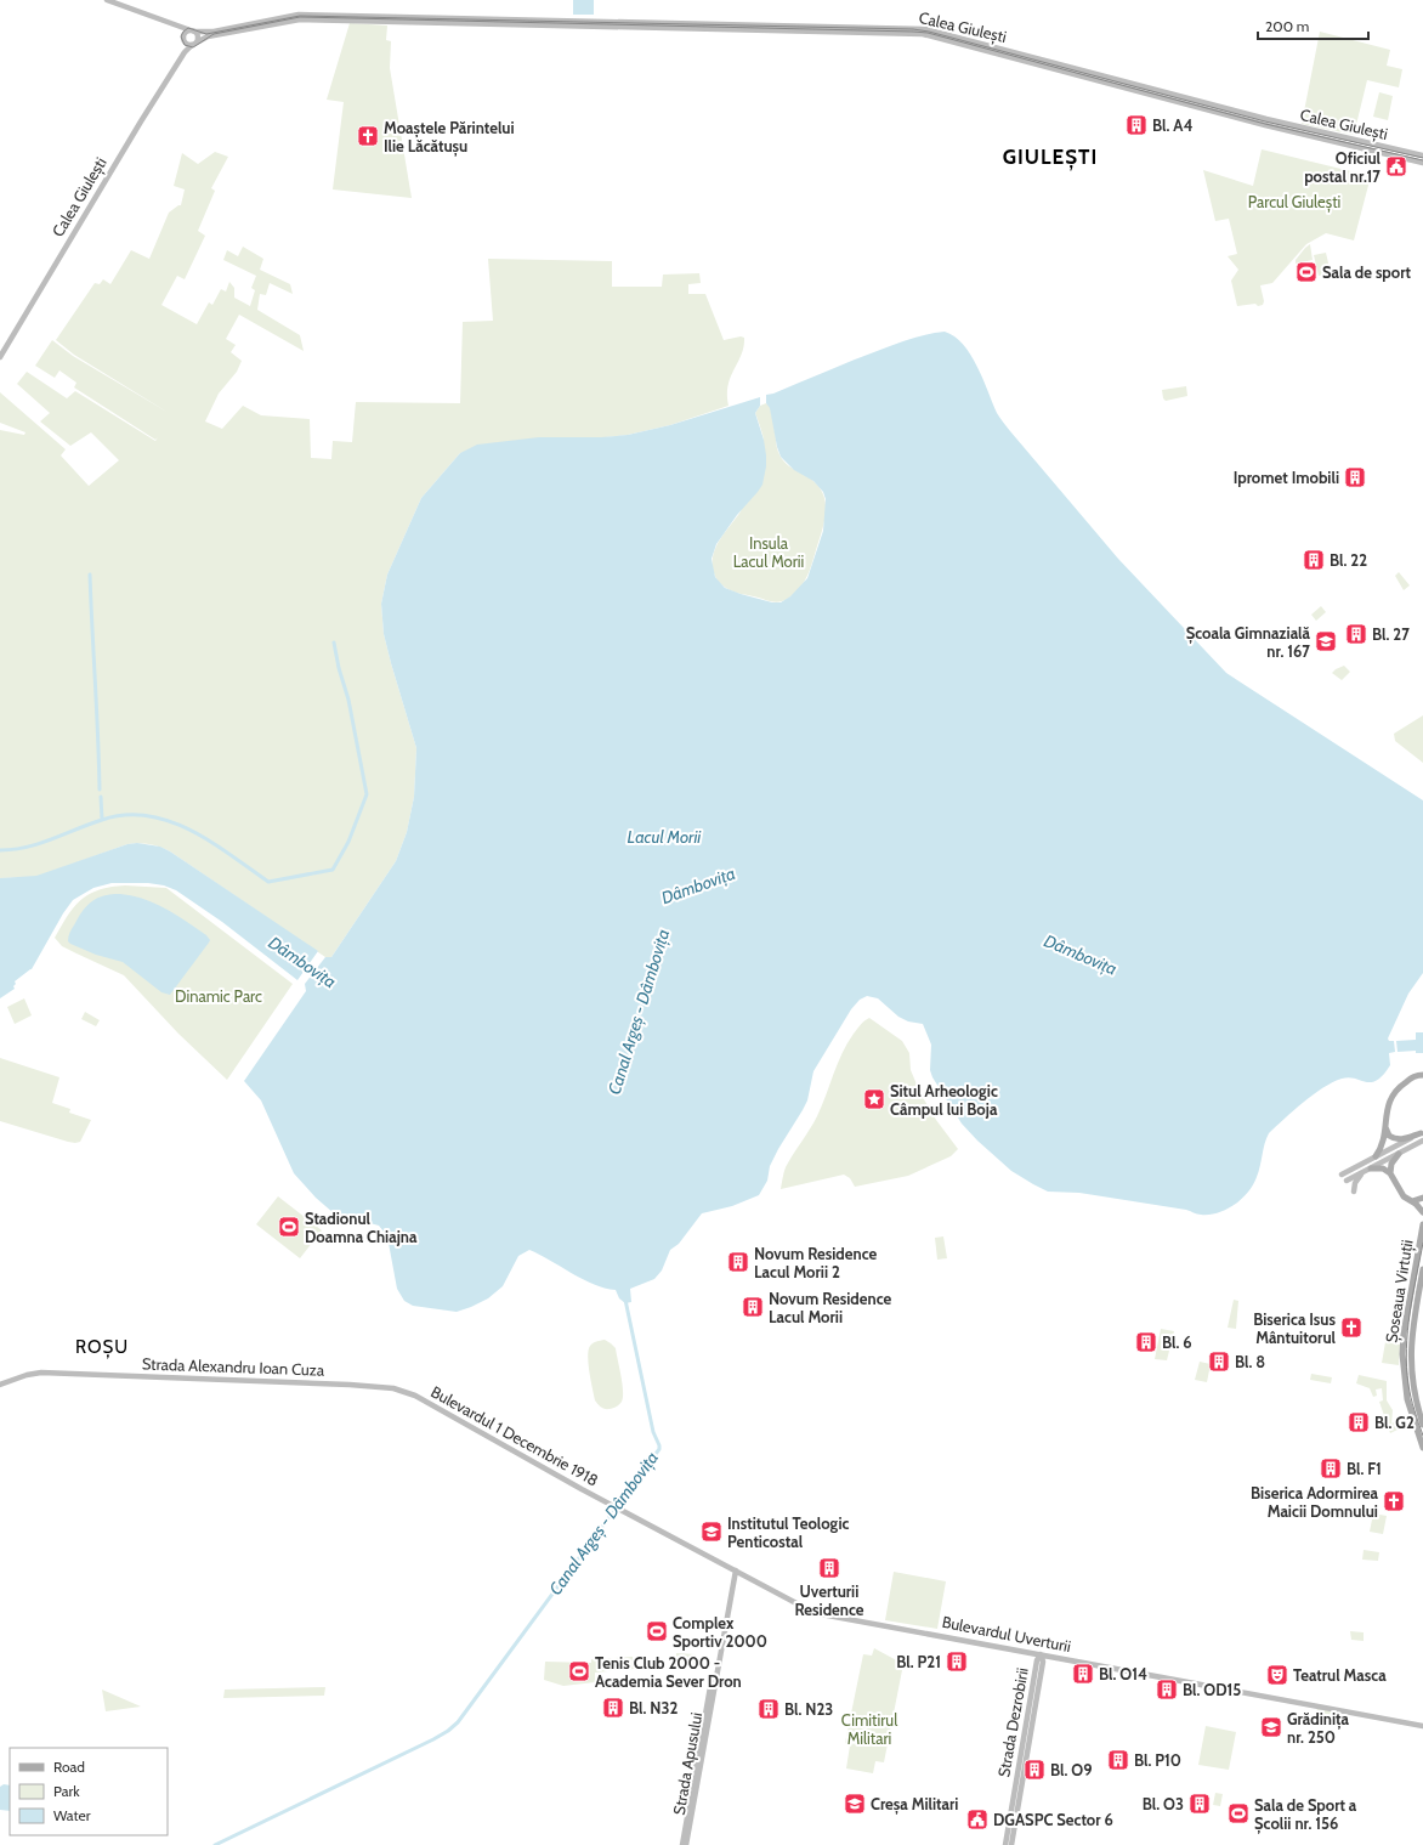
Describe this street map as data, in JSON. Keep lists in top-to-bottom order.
{
  "streets": {
    "main road": [
      "Calea Giulești",
      "Șoseaua Virtuții",
      "Strada Alexandru Ioan Cuza",
      "Bulevardul 1 Decembrie 1918",
      "Bulevardul Uverturii",
      "Strada Dezrobirii",
      "Strada Apusului"
    ]
  },
  "crossings": [
    ["Strada Alexandru Ioan Cuza", "Bulevardul 1 Decembrie 1918"],
    ["Bulevardul 1 Decembrie 1918", "Bulevardul Uverturii"],
    ["Bulevardul Uverturii", "Strada Dezrobirii"],
    ["Bulevardul Uverturii", "Strada Apusului"]
  ],
  "districts": ["GIULEȘTI", "ROȘU"],
  "water": ["Lacul Morii", "Dâmbovița", "Canal Argeș - Dâmbovița"],
  "parks": [
    "Parcul Giulești",
    "Insula Lacul Morii",
    "Dinamic Parc",
    "Cimitirul Militari"
  ],
  "places": {
    "building": [
      "Bl. A4",
      "Ipromet Imobili",
      "Bl. 22",
      "Bl. 27",
      "Novum Residence Lacul Morii 2",
      "Novum Residence Lacul Morii",
      "Bl. 6",
      "Bl. 8",
      "Bl. G2",
      "Bl. F1",
      "Uverturii Residence",
      "Bl. P21",
      "Bl. O14",
      "Bl. OD15",
      "Bl. N32",
      "Bl. N23",
      "Bl. P10",
      "Bl. O9",
      "Bl. O3"
    ],
    "church": ["Moaștele Părintelui Ilie Lăcătușu", "Biserica Isus Mântuitorul", "Biserica Adormirea Maicii Domnului"],
    "public building": ["Oficiul postal nr.17", "DGASPC Sector 6"],
    "sports": [
      "Sala de sport",
      "Stadionul Doamna Chiajna",
      "Complex Sportiv 2000",
      "Tenis Club 2000 - Academia Sever Dron",
      "Sala de Sport a Școlii nr. 156"
    ],
    "school or university": [
      "Școala Gimnazială nr. 167",
      "Institutul Teologic Penticostal",
      "Grădinița nr. 250",
      "Creșa Militari"
    ],
    "place": ["Situl Arheologic Câmpul lui Boja"],
    "theatre": ["Teatrul Masca"]
  },
  "legend": ["Road", "Park", "Water"],
  "scale_bar": "200 m"
}
